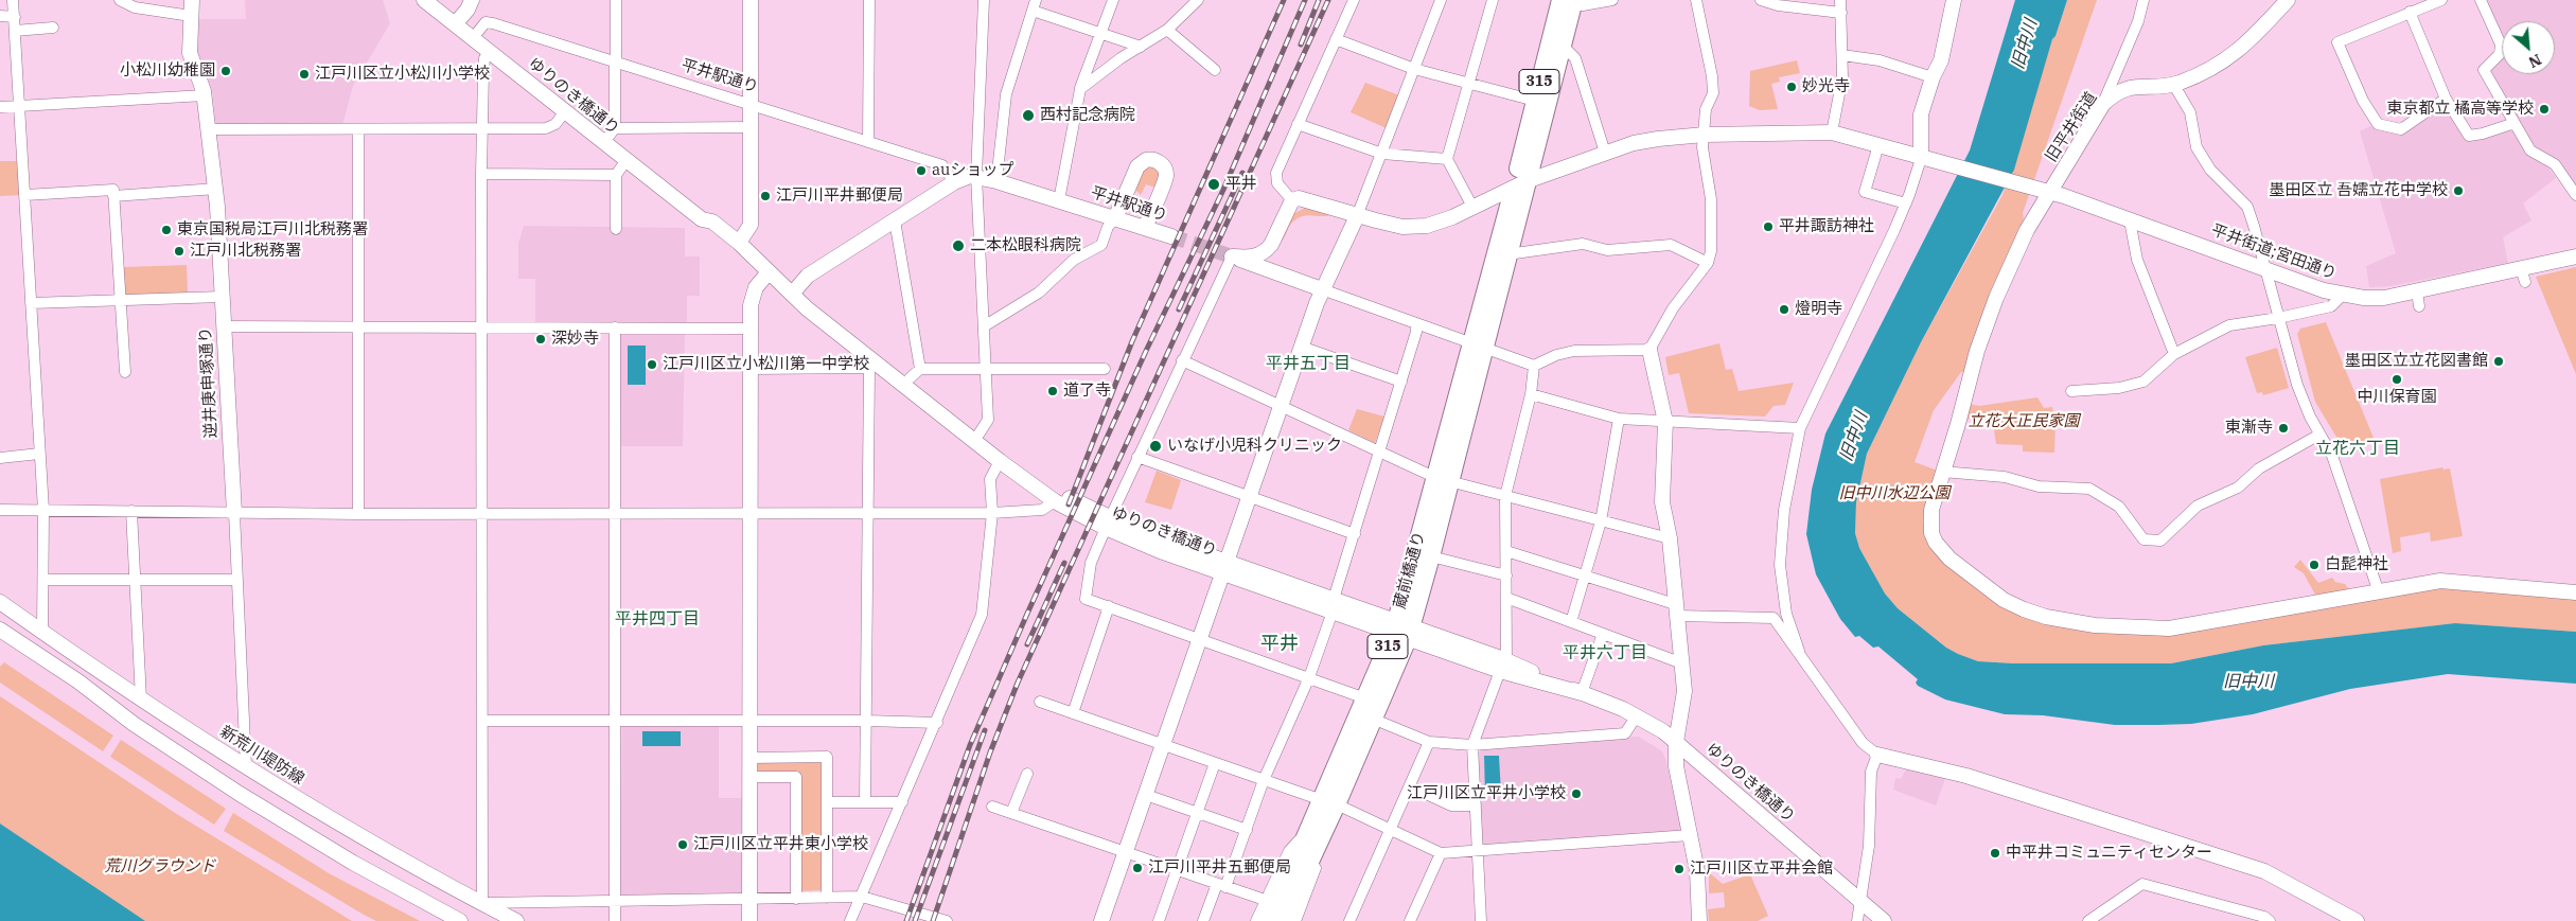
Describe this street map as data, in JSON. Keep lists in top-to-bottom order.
{
  "streets": {
    "main road": ["315", "蔵前橋通り"],
    "street": [
      "平井駅通り",
      "ゆりのき橋通り",
      "旧平井街道",
      "平井街道;宮田通り",
      "逆井庚申塚通り",
      "新荒川堤防線"
    ]
  },
  "crossings": [
    ["平井駅通り", "ゆりのき橋通り"],
    ["315", "平井街道;宮田通り"],
    ["315", "蔵前橋通り"],
    ["ゆりのき橋通り", "蔵前橋通り"],
    ["旧平井街道", "平井街道;宮田通り"],
    ["平井街道;宮田通り", "蔵前橋通り"],
    ["逆井庚申塚通り", "新荒川堤防線"]
  ],
  "districts": [
    "平井五丁目",
    "立花六丁目",
    "平井四丁目",
    "平井",
    "平井六丁目"
  ],
  "water": ["旧中川"],
  "parks": ["立花大正民家園", "旧中川水辺公園", "荒川グラウンド"],
  "places": [
    "小松川幼稚園",
    "江戸川区立小松川小学校",
    "妙光寺",
    "東京都立 橘高等学校",
    "西村記念病院",
    "auショップ",
    "平井",
    "墨田区立 吾嬬立花中学校",
    "江戸川平井郵便局",
    "平井諏訪神社",
    "東京国税局江戸川北税務署",
    "二本松眼科病院",
    "江戸川北税務署",
    "燈明寺",
    "深妙寺",
    "墨田区立立花図書館",
    "江戸川区立小松川第一中学校",
    "中川保育園",
    "道了寺",
    "東漸寺",
    "いなげ小児科クリニック",
    "白髭神社",
    "江戸川区立平井小学校",
    "江戸川区立平井東小学校",
    "中平井コミュニティセンター",
    "江戸川平井五郵便局",
    "江戸川区立平井会館"
  ],
  "north": "bottom right"
}
